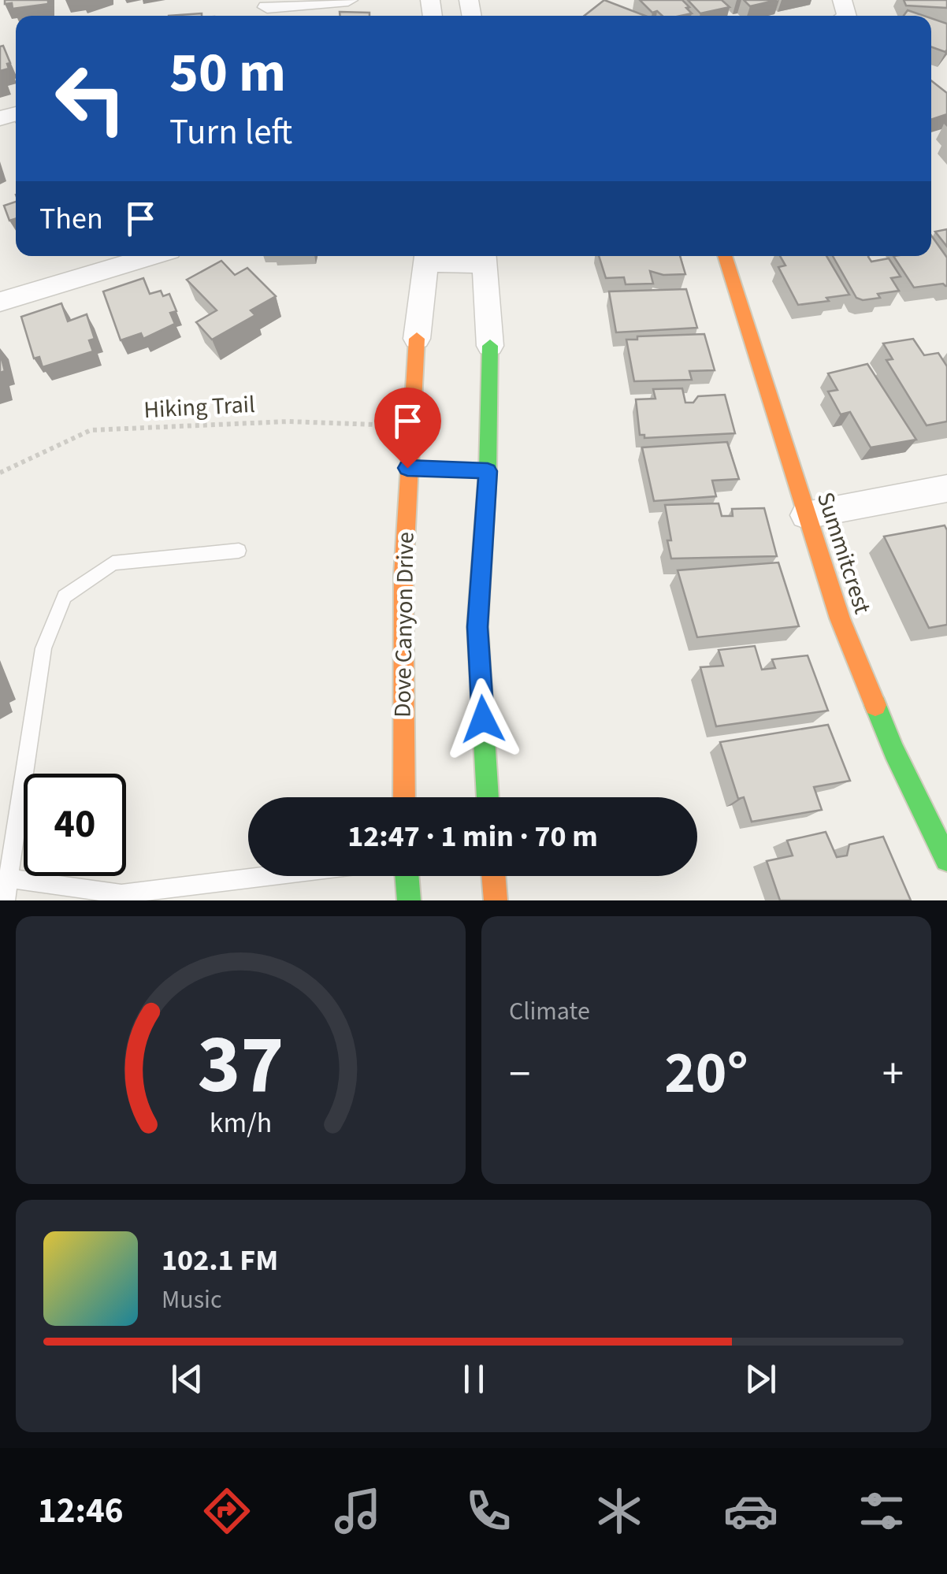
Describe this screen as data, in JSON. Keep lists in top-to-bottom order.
{
  "streets": {
    "street": ["Summitcrest", "Dove Canyon Drive"],
    "path": ["Hiking Trail"]
  },
  "crossings": [
    ["Hiking Trail", "Dove Canyon Drive"]
  ],
  "page": {
    "turn": ["50 m", "Turn left"],
    "then": "Then",
    "limit": "40",
    "trip": "12:47 · 1 min · 70 m",
    "tile": "Climate",
    "heat": ["−", "20°", "+"],
    "song": ["102.1 FM", "Music"],
    "tabs": "12:46",
    "gauge": ["37", "km/h"]
  }
}
